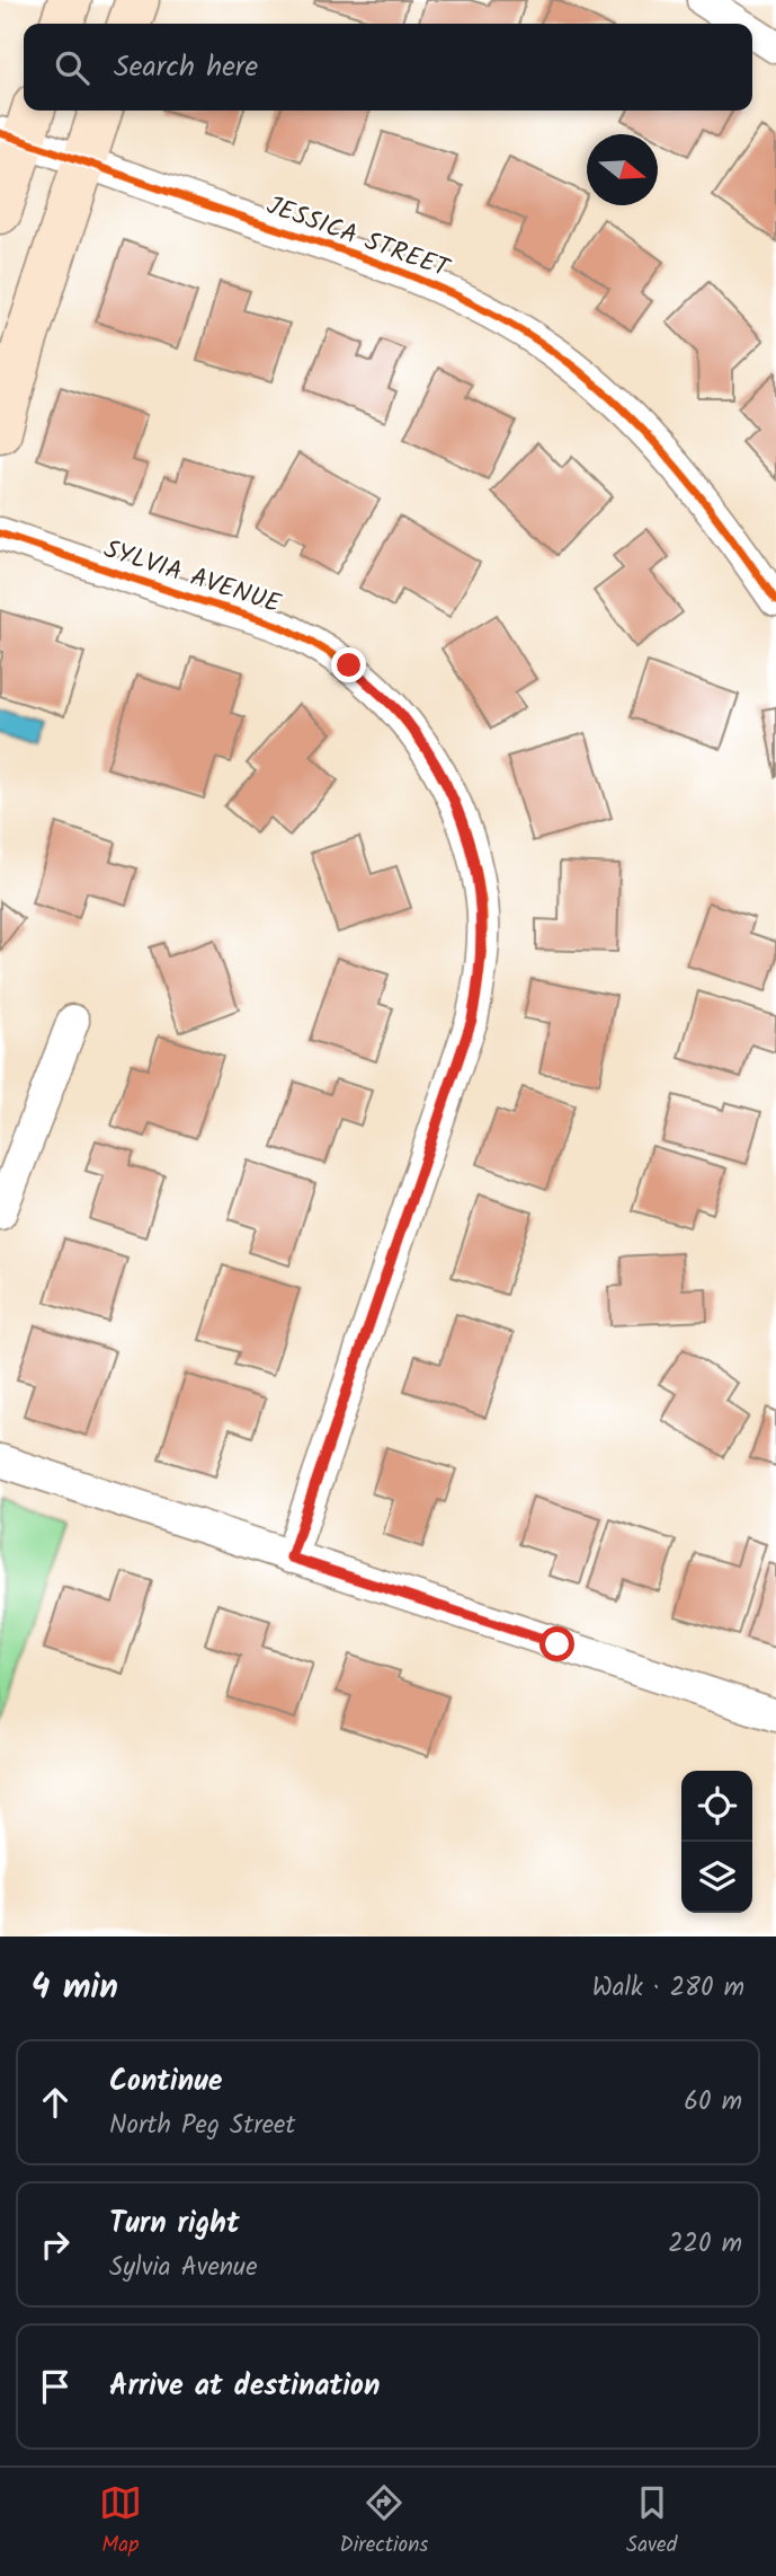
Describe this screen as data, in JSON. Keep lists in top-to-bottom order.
{
  "streets": {
    "street": ["JESSICA STREET", "SYLVIA AVENUE"]
  },
  "north": "right",
  "page": {
    "search": "Search here",
    "heading": ["4 min", "Walk · 280 m"],
    "list": [
      ["Continue", "North Peg Street", "60 m"],
      ["Turn right", "Sylvia Avenue", "220 m"],
      "Arrive at destination"
    ],
    "nav": ["Map", "Directions", "Saved"]
  }
}
